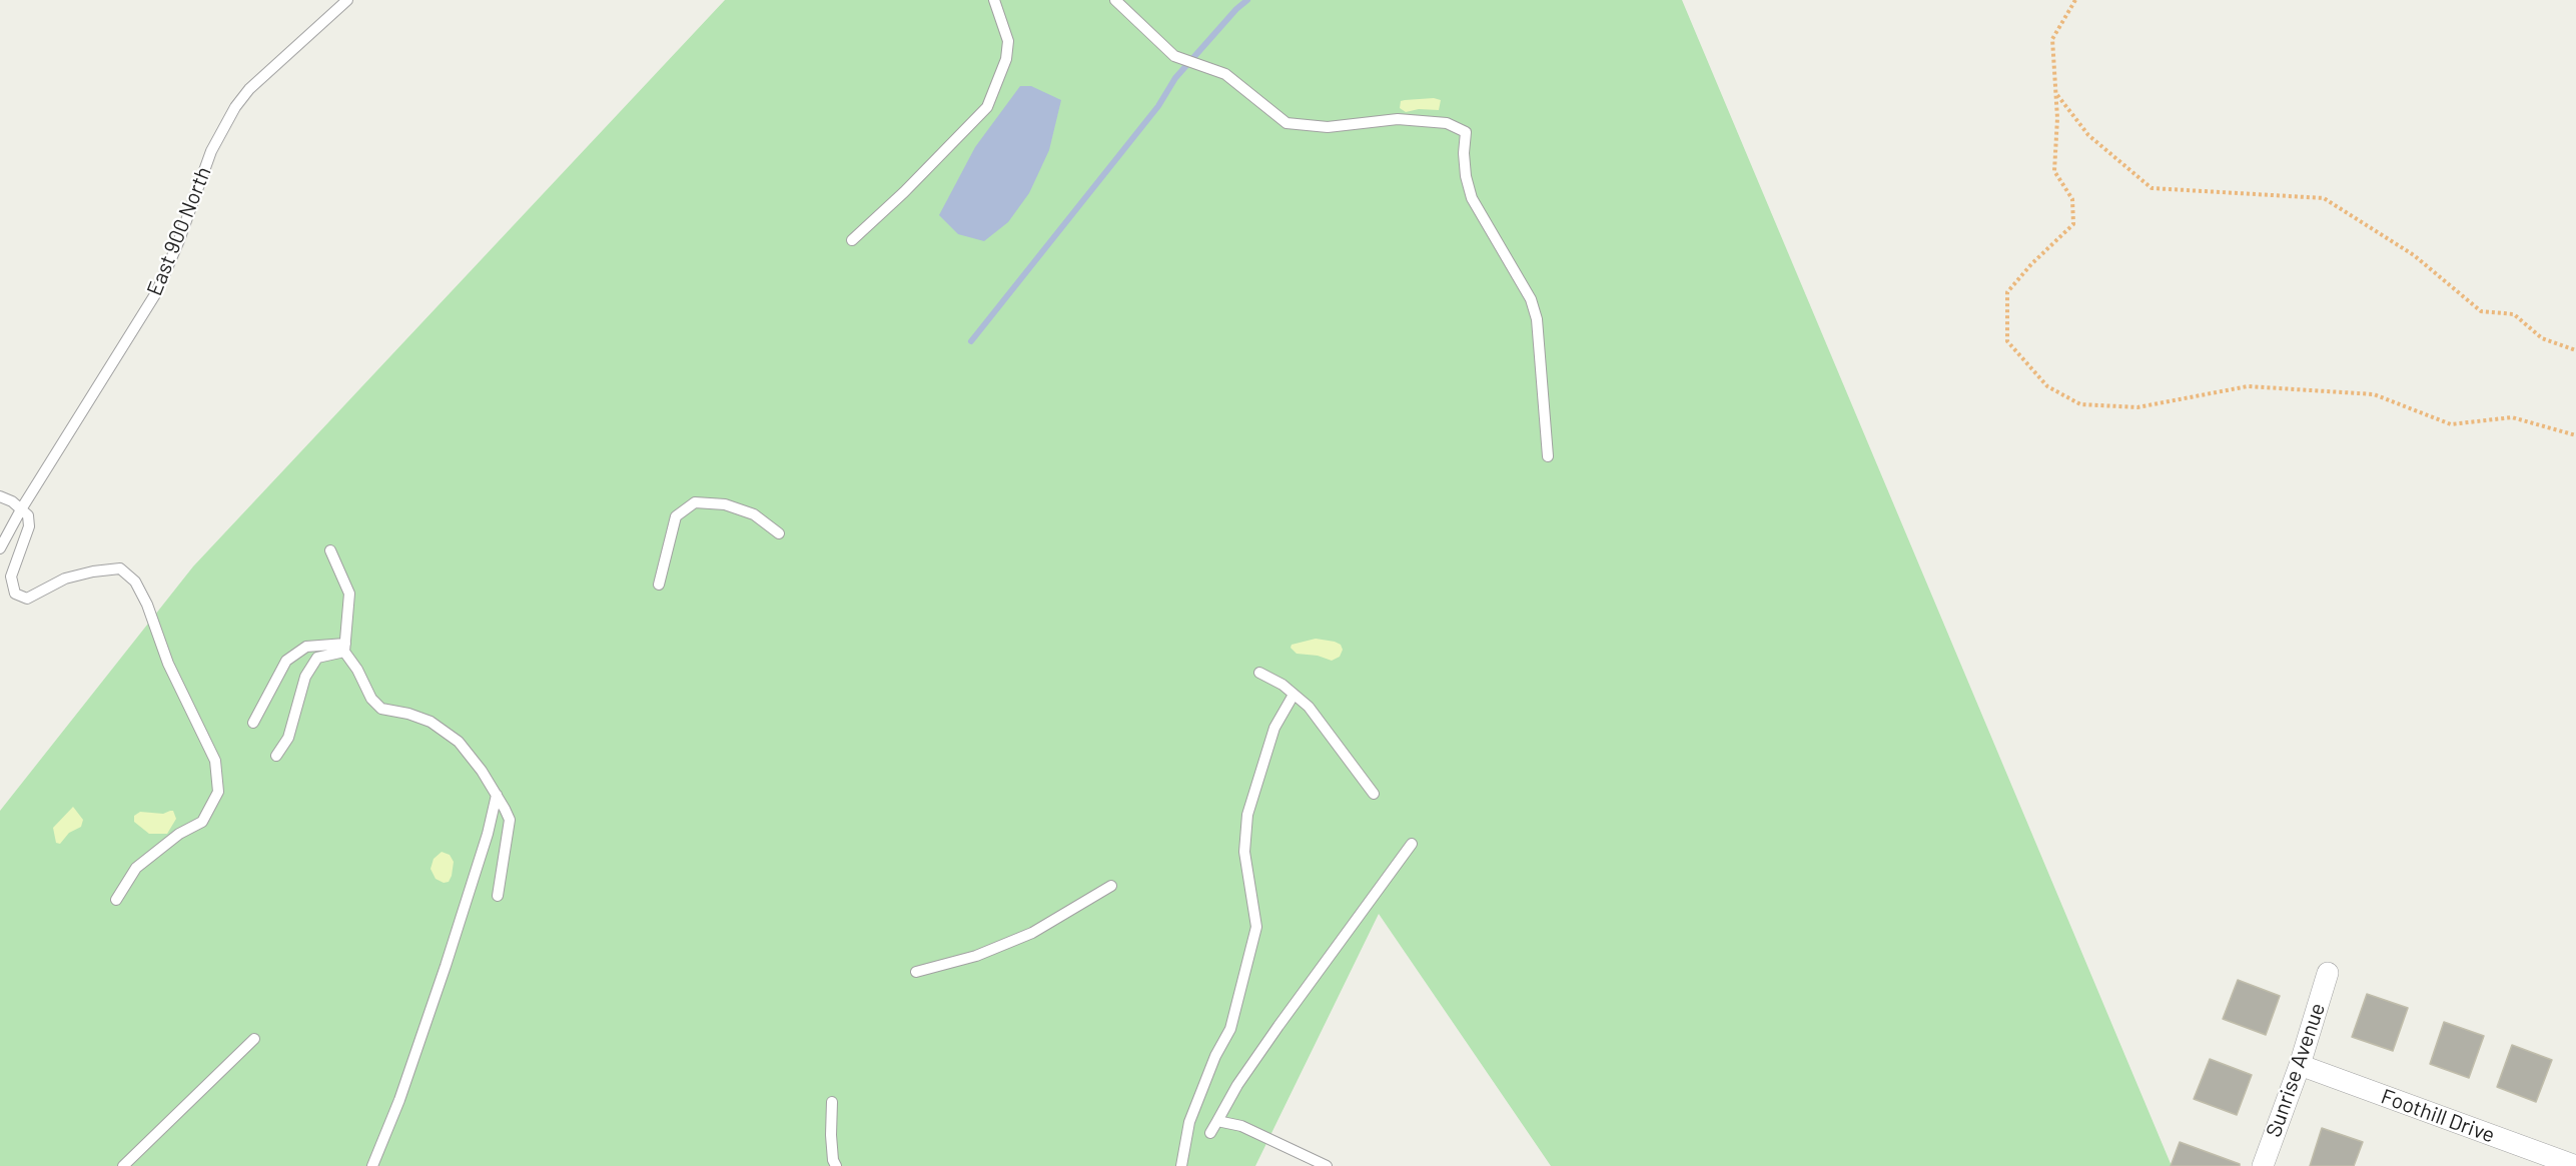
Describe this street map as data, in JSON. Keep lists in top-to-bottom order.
{
  "streets": {
    "street": ["Sunrise Avenue", "Foothill Drive"],
    "lane": ["East 900 North"]
  },
  "crossings": [
    ["Sunrise Avenue", "Foothill Drive"]
  ]
}
